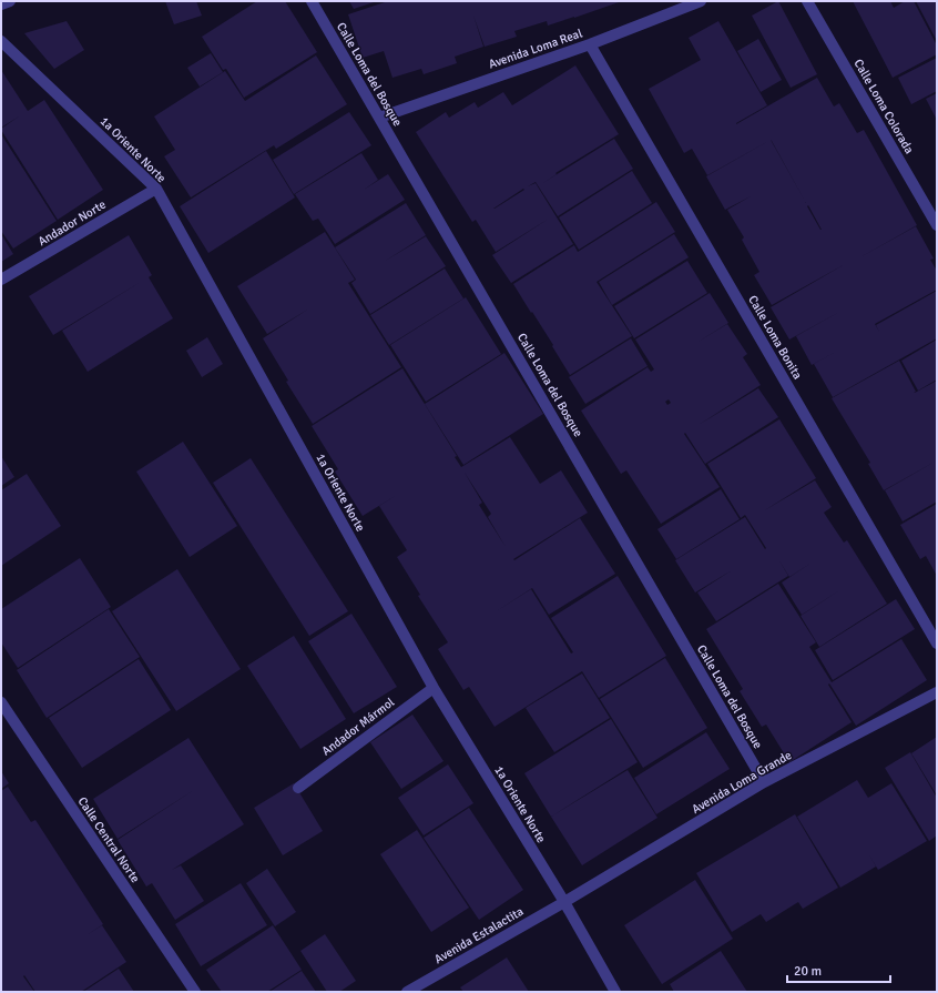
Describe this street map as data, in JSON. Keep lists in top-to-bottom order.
{
  "streets": {
    "street": [
      "Avenida Loma Real",
      "Calle Loma del Bosque",
      "Calle Loma Colorada",
      "1a Oriente Norte",
      "Andador Norte",
      "Calle Loma Bonita",
      "Andador Mármol",
      "Avenida Loma Grande",
      "Calle Central Norte",
      "Avenida Estalactita"
    ]
  },
  "crossings": [
    ["Avenida Loma Real", "Calle Loma del Bosque"],
    ["Avenida Loma Real", "Calle Loma Bonita"],
    ["Calle Loma del Bosque", "Avenida Loma Grande"],
    ["1a Oriente Norte", "Andador Norte"],
    ["1a Oriente Norte", "Andador Mármol"],
    ["1a Oriente Norte", "Avenida Loma Grande"],
    ["1a Oriente Norte", "Avenida Estalactita"],
    ["Avenida Loma Grande", "Avenida Estalactita"]
  ],
  "scale_bar": "20 m"
}
